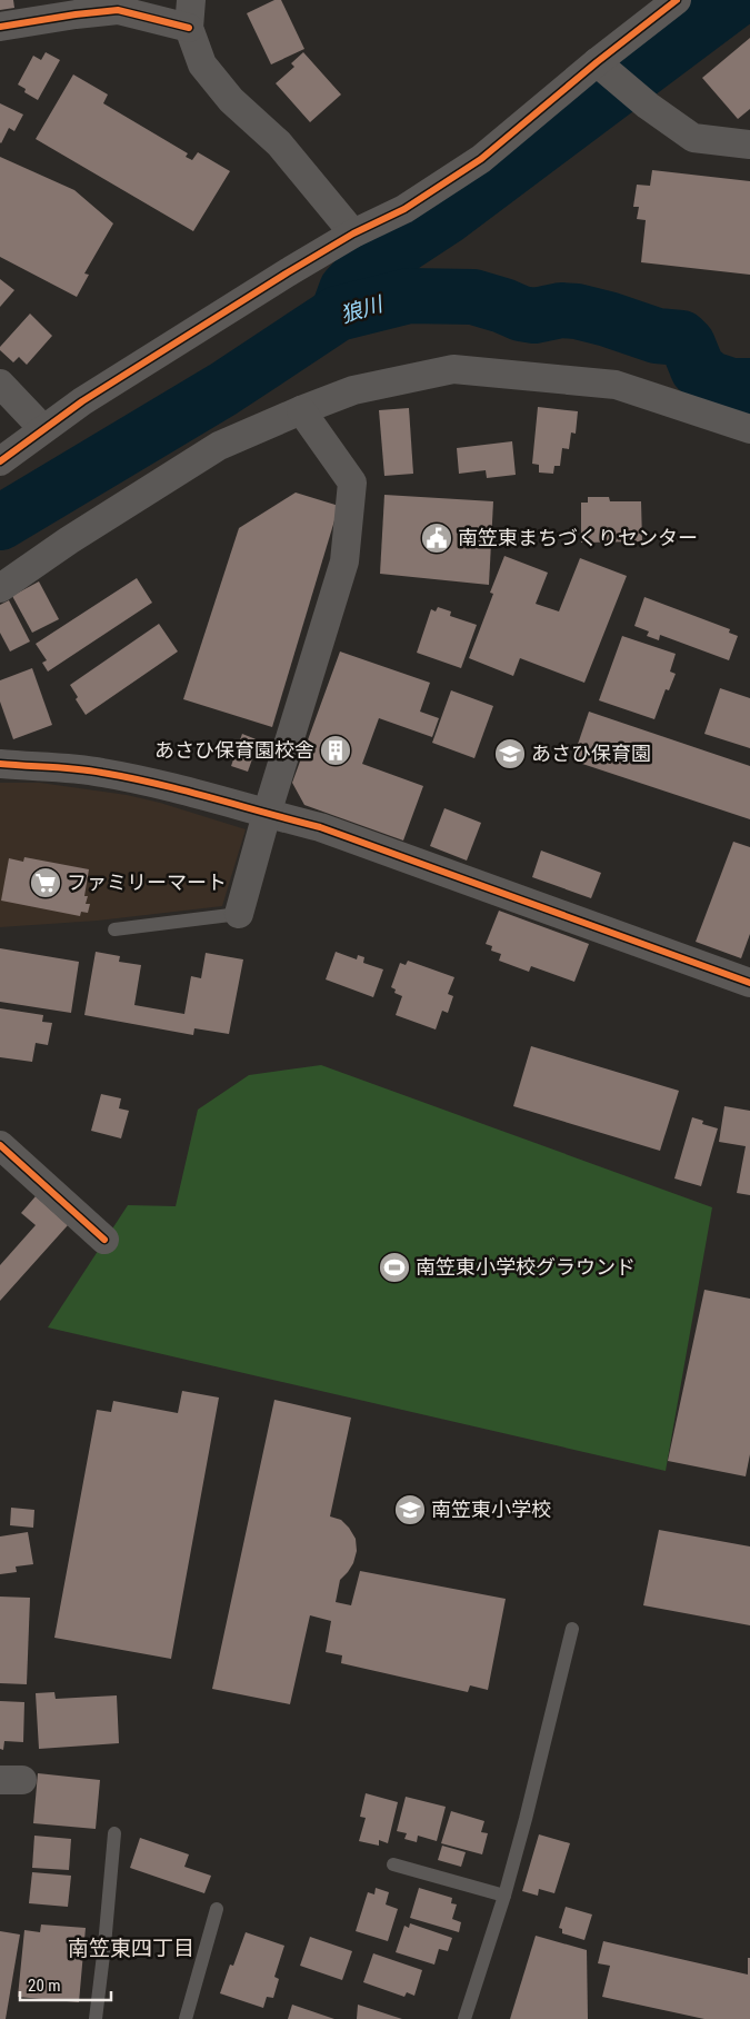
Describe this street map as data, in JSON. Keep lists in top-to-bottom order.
{
  "districts": ["南笠東四丁目"],
  "water": ["狼川"],
  "places": {
    "public building": ["南笠東まちづくりセンター"],
    "building": ["あさひ保育園校舎"],
    "school or university": ["あさひ保育園", "南笠東小学校"],
    "supermarket": ["ファミリーマート"],
    "sports": ["南笠東小学校グラウンド"]
  },
  "scale_bar": "20 m"
}
